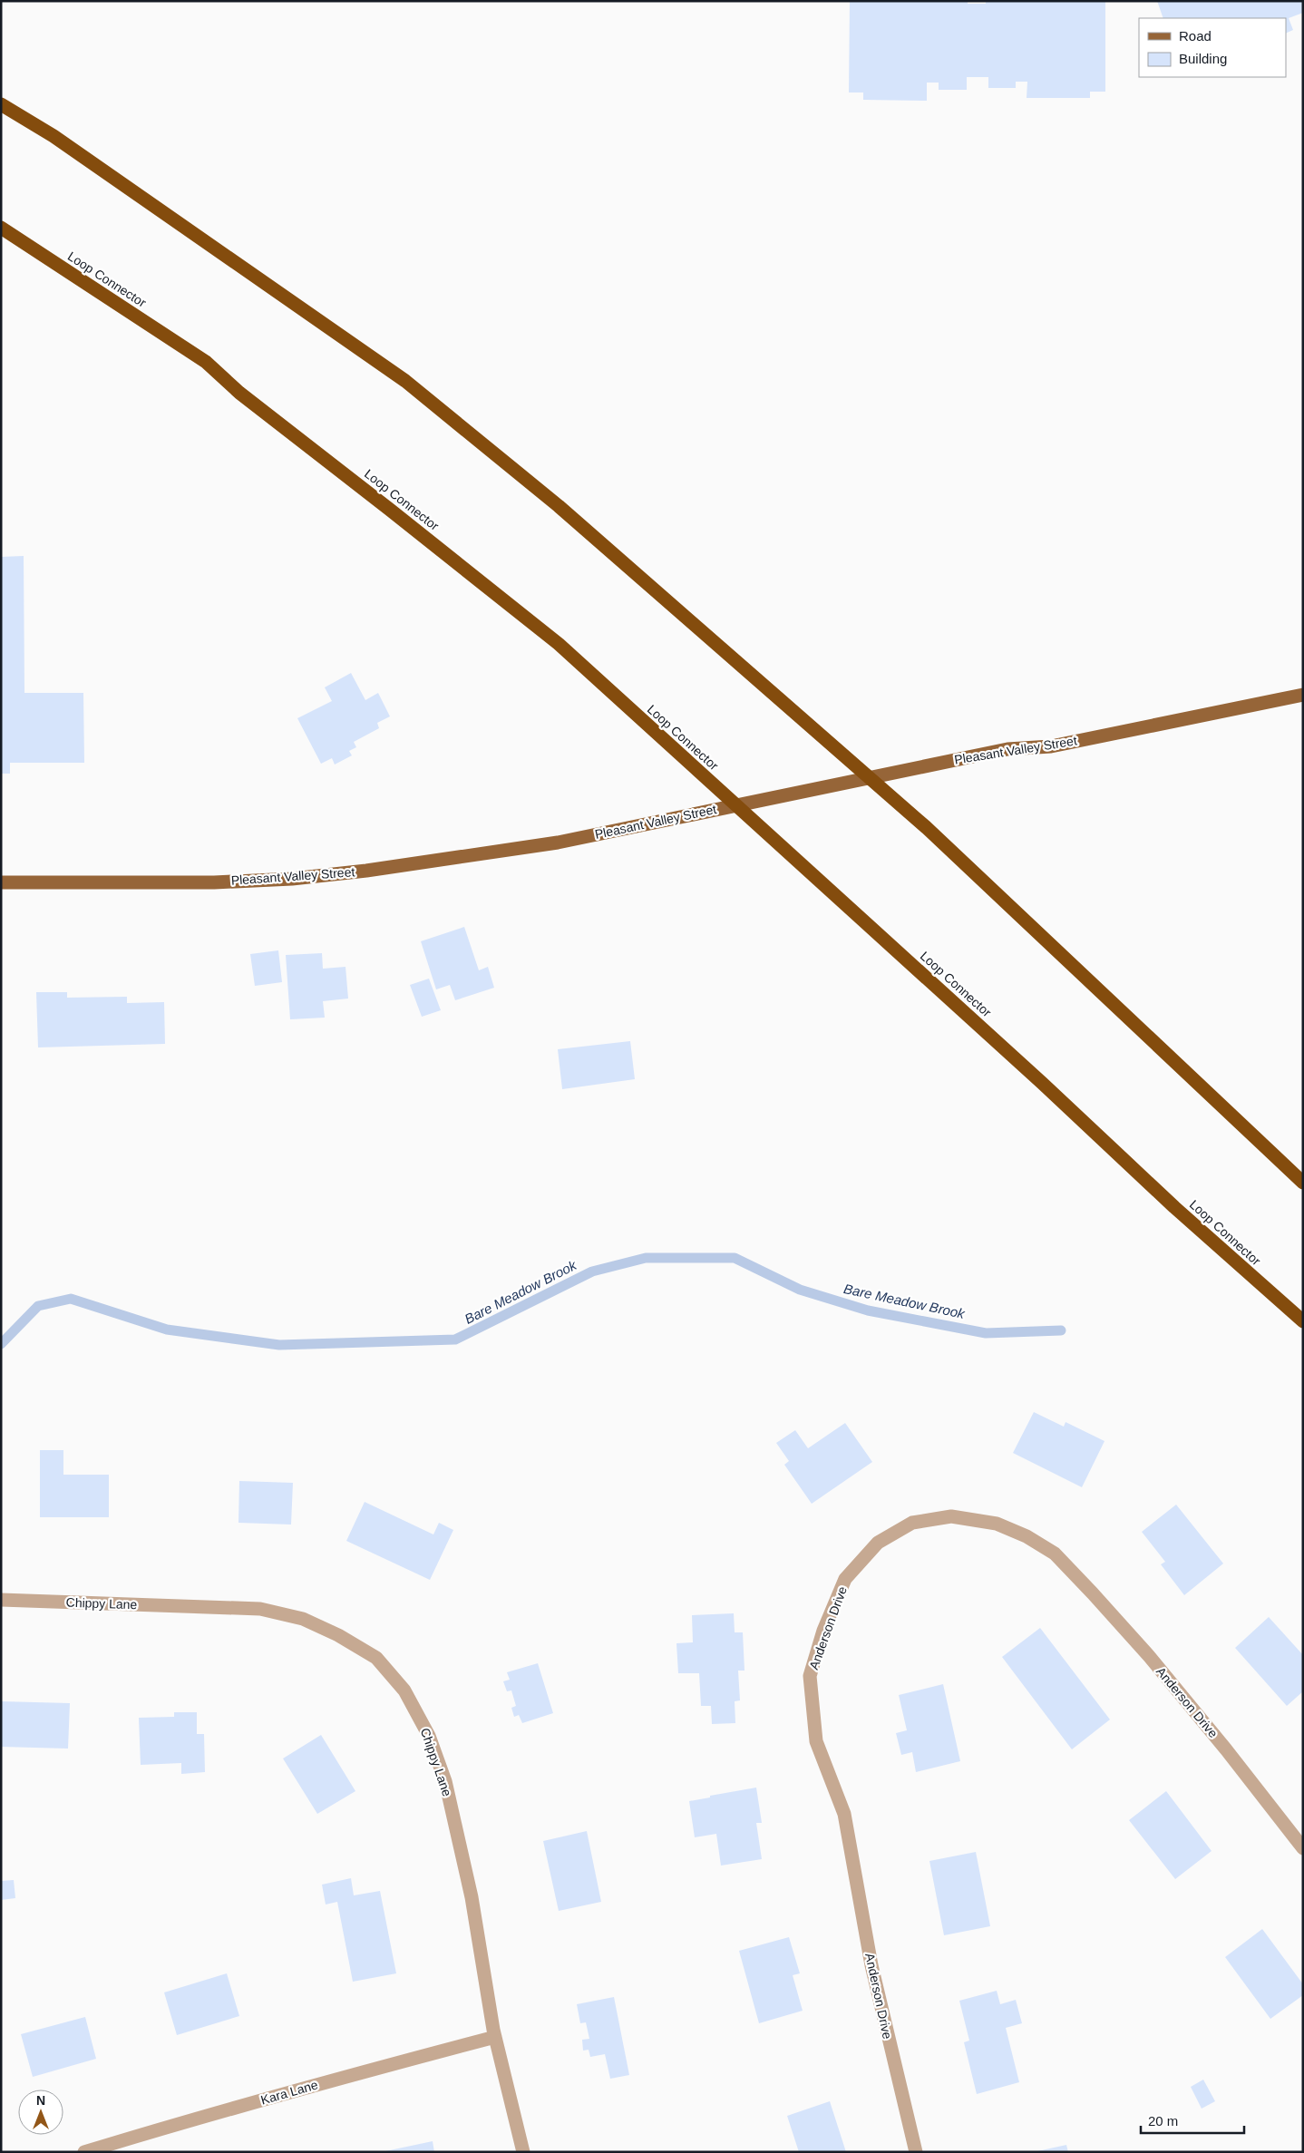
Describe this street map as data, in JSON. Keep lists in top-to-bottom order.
{
  "streets": {
    "highway": ["Loop Connector"],
    "main road": ["Pleasant Valley Street"],
    "street": ["Chippy Lane", "Anderson Drive", "Kara Lane"]
  },
  "crossings": [
    ["Chippy Lane", "Kara Lane"]
  ],
  "water": ["Bare Meadow Brook"],
  "legend": ["Road", "Building"],
  "scale_bar": "20 m",
  "north": "top"
}
